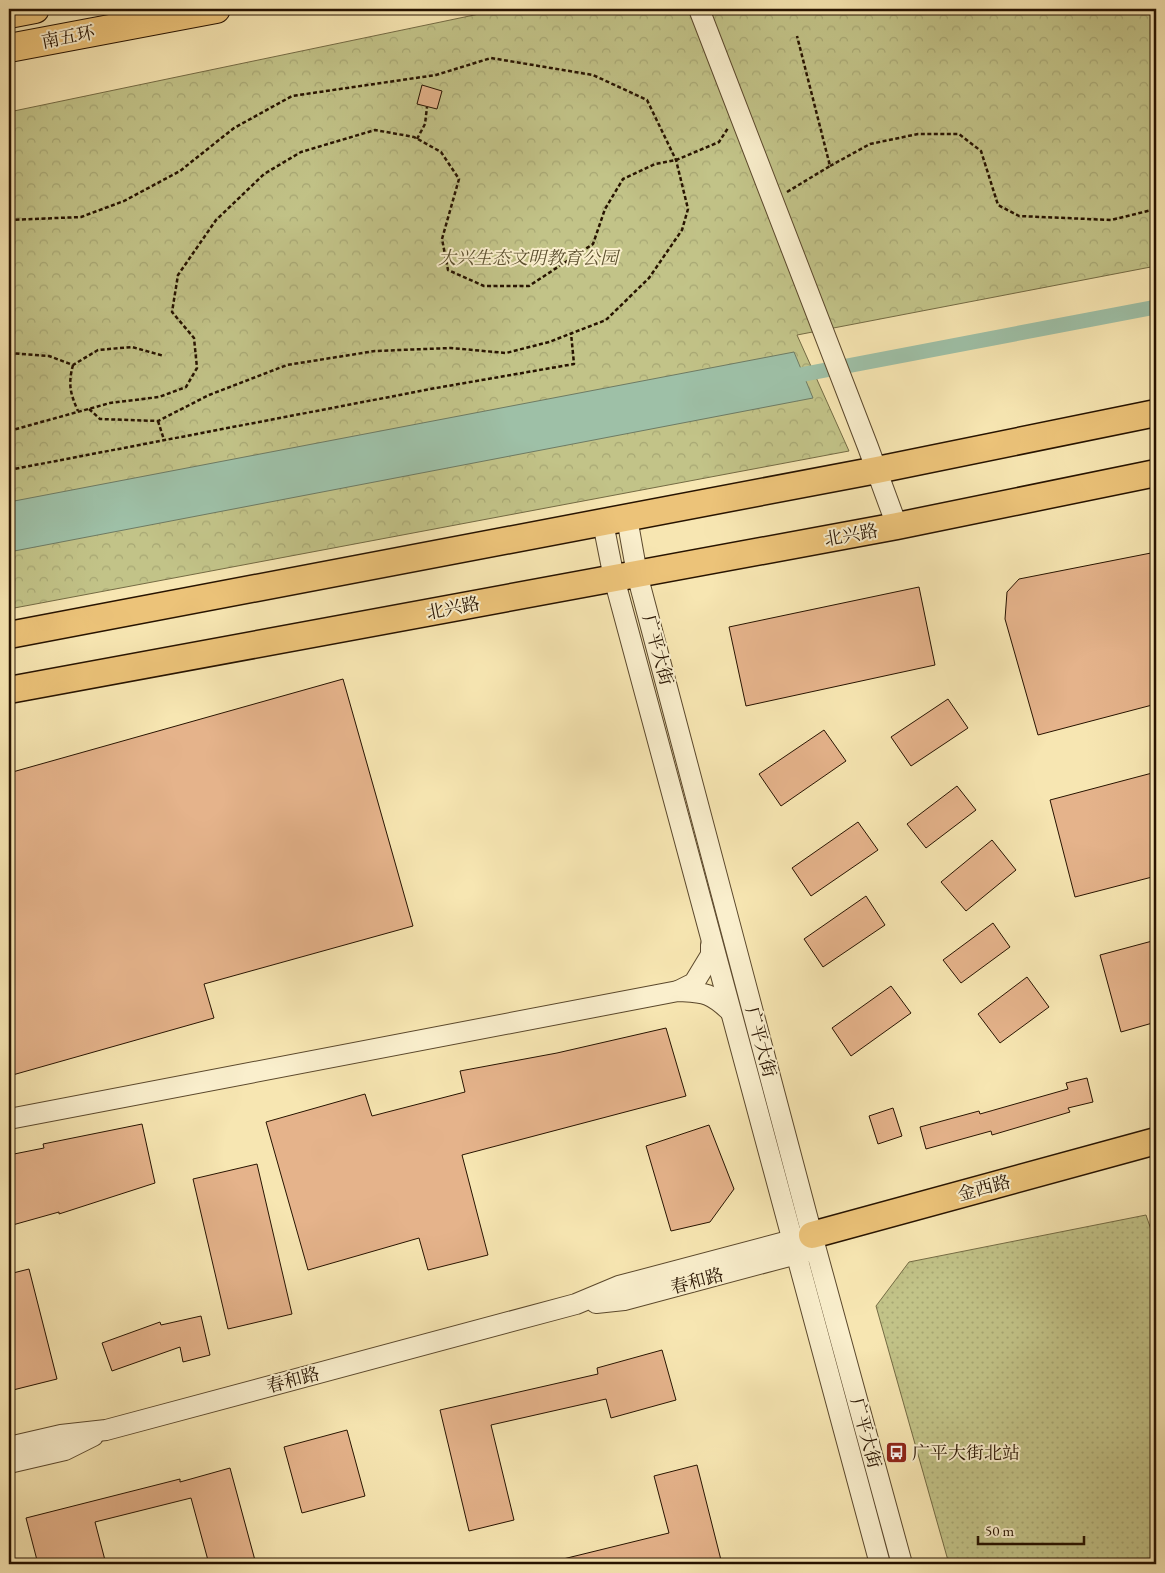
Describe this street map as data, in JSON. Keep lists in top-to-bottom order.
{
  "streets": {
    "highway": ["南五环"],
    "main road": ["北兴路", "金西路"],
    "street": ["广平大街", "春和路"]
  },
  "crossings": [
    ["北兴路", "广平大街"],
    ["广平大街", "金西路"],
    ["广平大街", "春和路"],
    ["金西路", "春和路"]
  ],
  "parks": ["大兴生态文明教育公园"],
  "places": {
    "bus stop": ["广平大街北站"]
  },
  "scale_bar": "50 m"
}
